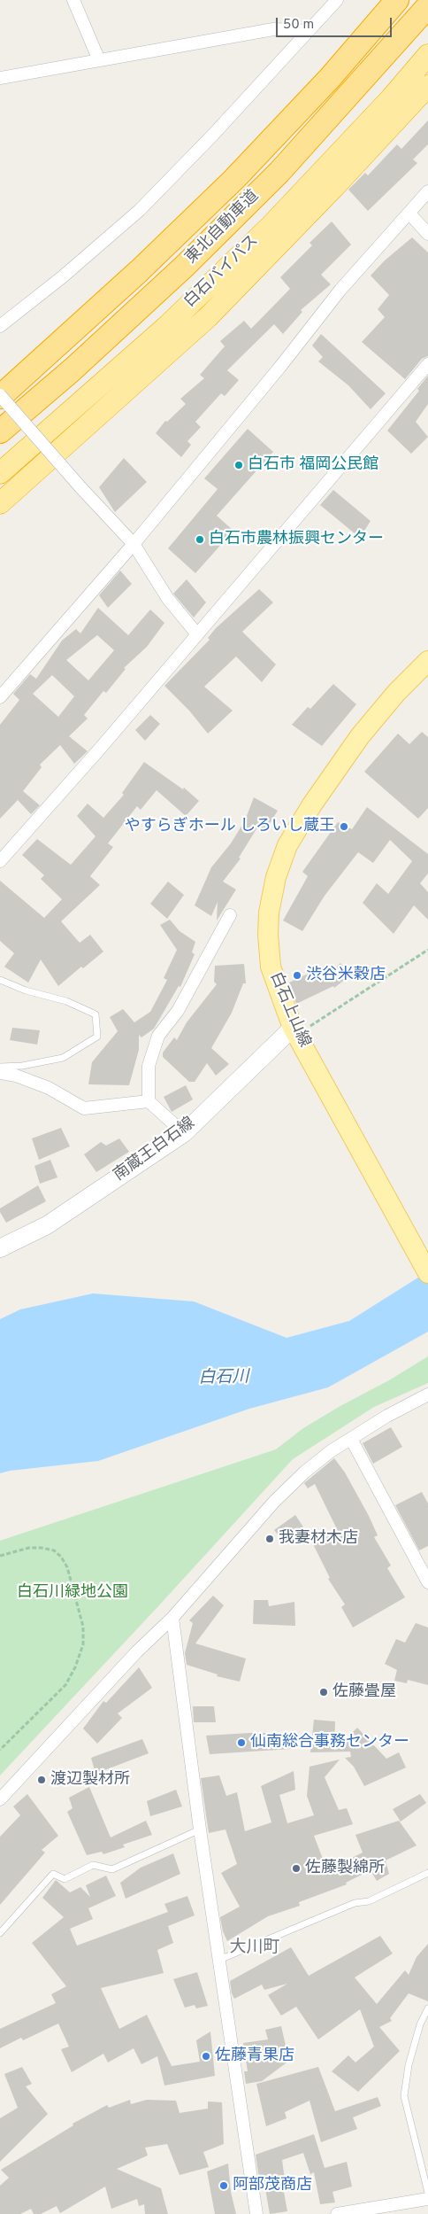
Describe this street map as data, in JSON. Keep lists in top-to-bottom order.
{
  "streets": {
    "highway": ["東北自動車道", "白石バイパス"],
    "main road": ["白石上山線", "南蔵王白石線"]
  },
  "crossings": [
    ["白石上山線", "南蔵王白石線"]
  ],
  "districts": ["大川町"],
  "water": ["白石川"],
  "parks": ["白石川緑地公園"],
  "places": [
    "白石市 福岡公民館",
    "白石市農林振興センター",
    "やすらぎホール しろいし蔵王",
    "渋谷米穀店",
    "我妻材木店",
    "佐藤畳屋",
    "仙南総合事務センター",
    "渡辺製材所",
    "佐藤製綿所",
    "佐藤青果店",
    "阿部茂商店"
  ],
  "scale_bar": "50 m"
}
